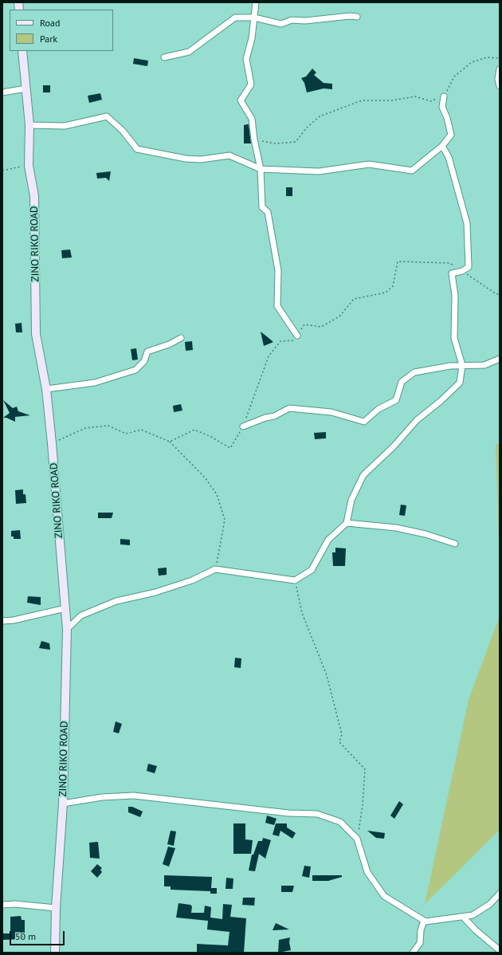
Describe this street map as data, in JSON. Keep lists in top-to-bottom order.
{
  "streets": {
    "street": ["ZINO RIKO ROAD"]
  },
  "legend": ["Road", "Park"],
  "scale_bar": "50 m"
}
